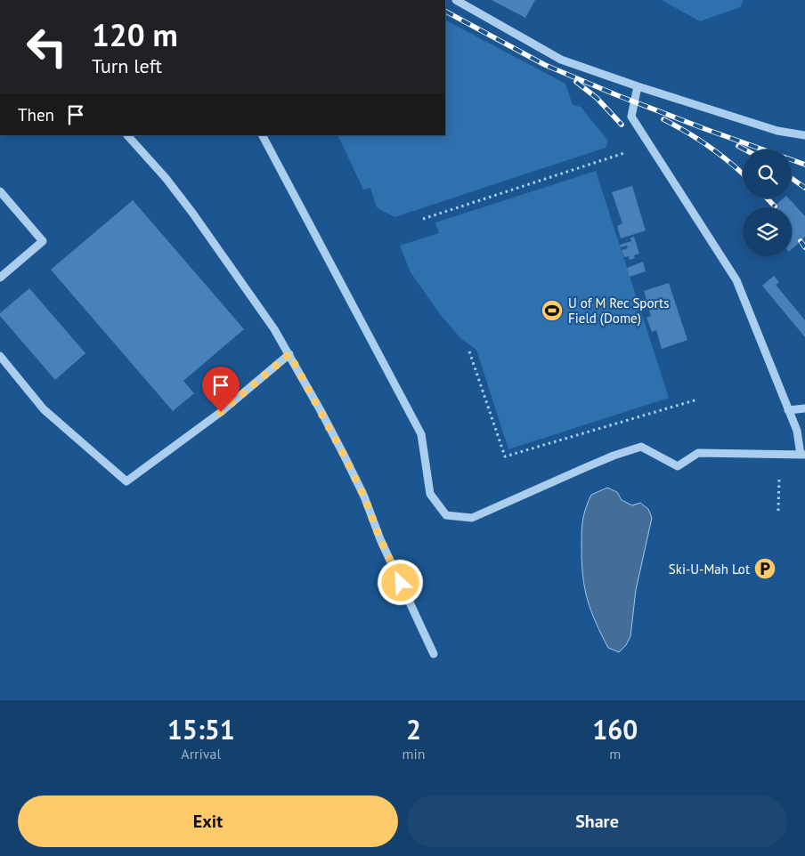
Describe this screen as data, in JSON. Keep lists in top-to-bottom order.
{
  "places": {
    "sports": ["U of M Rec Sports Field (Dome)"],
    "parking": ["Ski-U-Mah Lot"]
  },
  "page": {
    "turn": ["120 m", "Turn left"],
    "then": "Then",
    "eta": [
      "15:51",
      "Arrival",
      "2",
      "min",
      "160",
      "m"
    ],
    "buttons": ["Exit", "Share"]
  }
}
